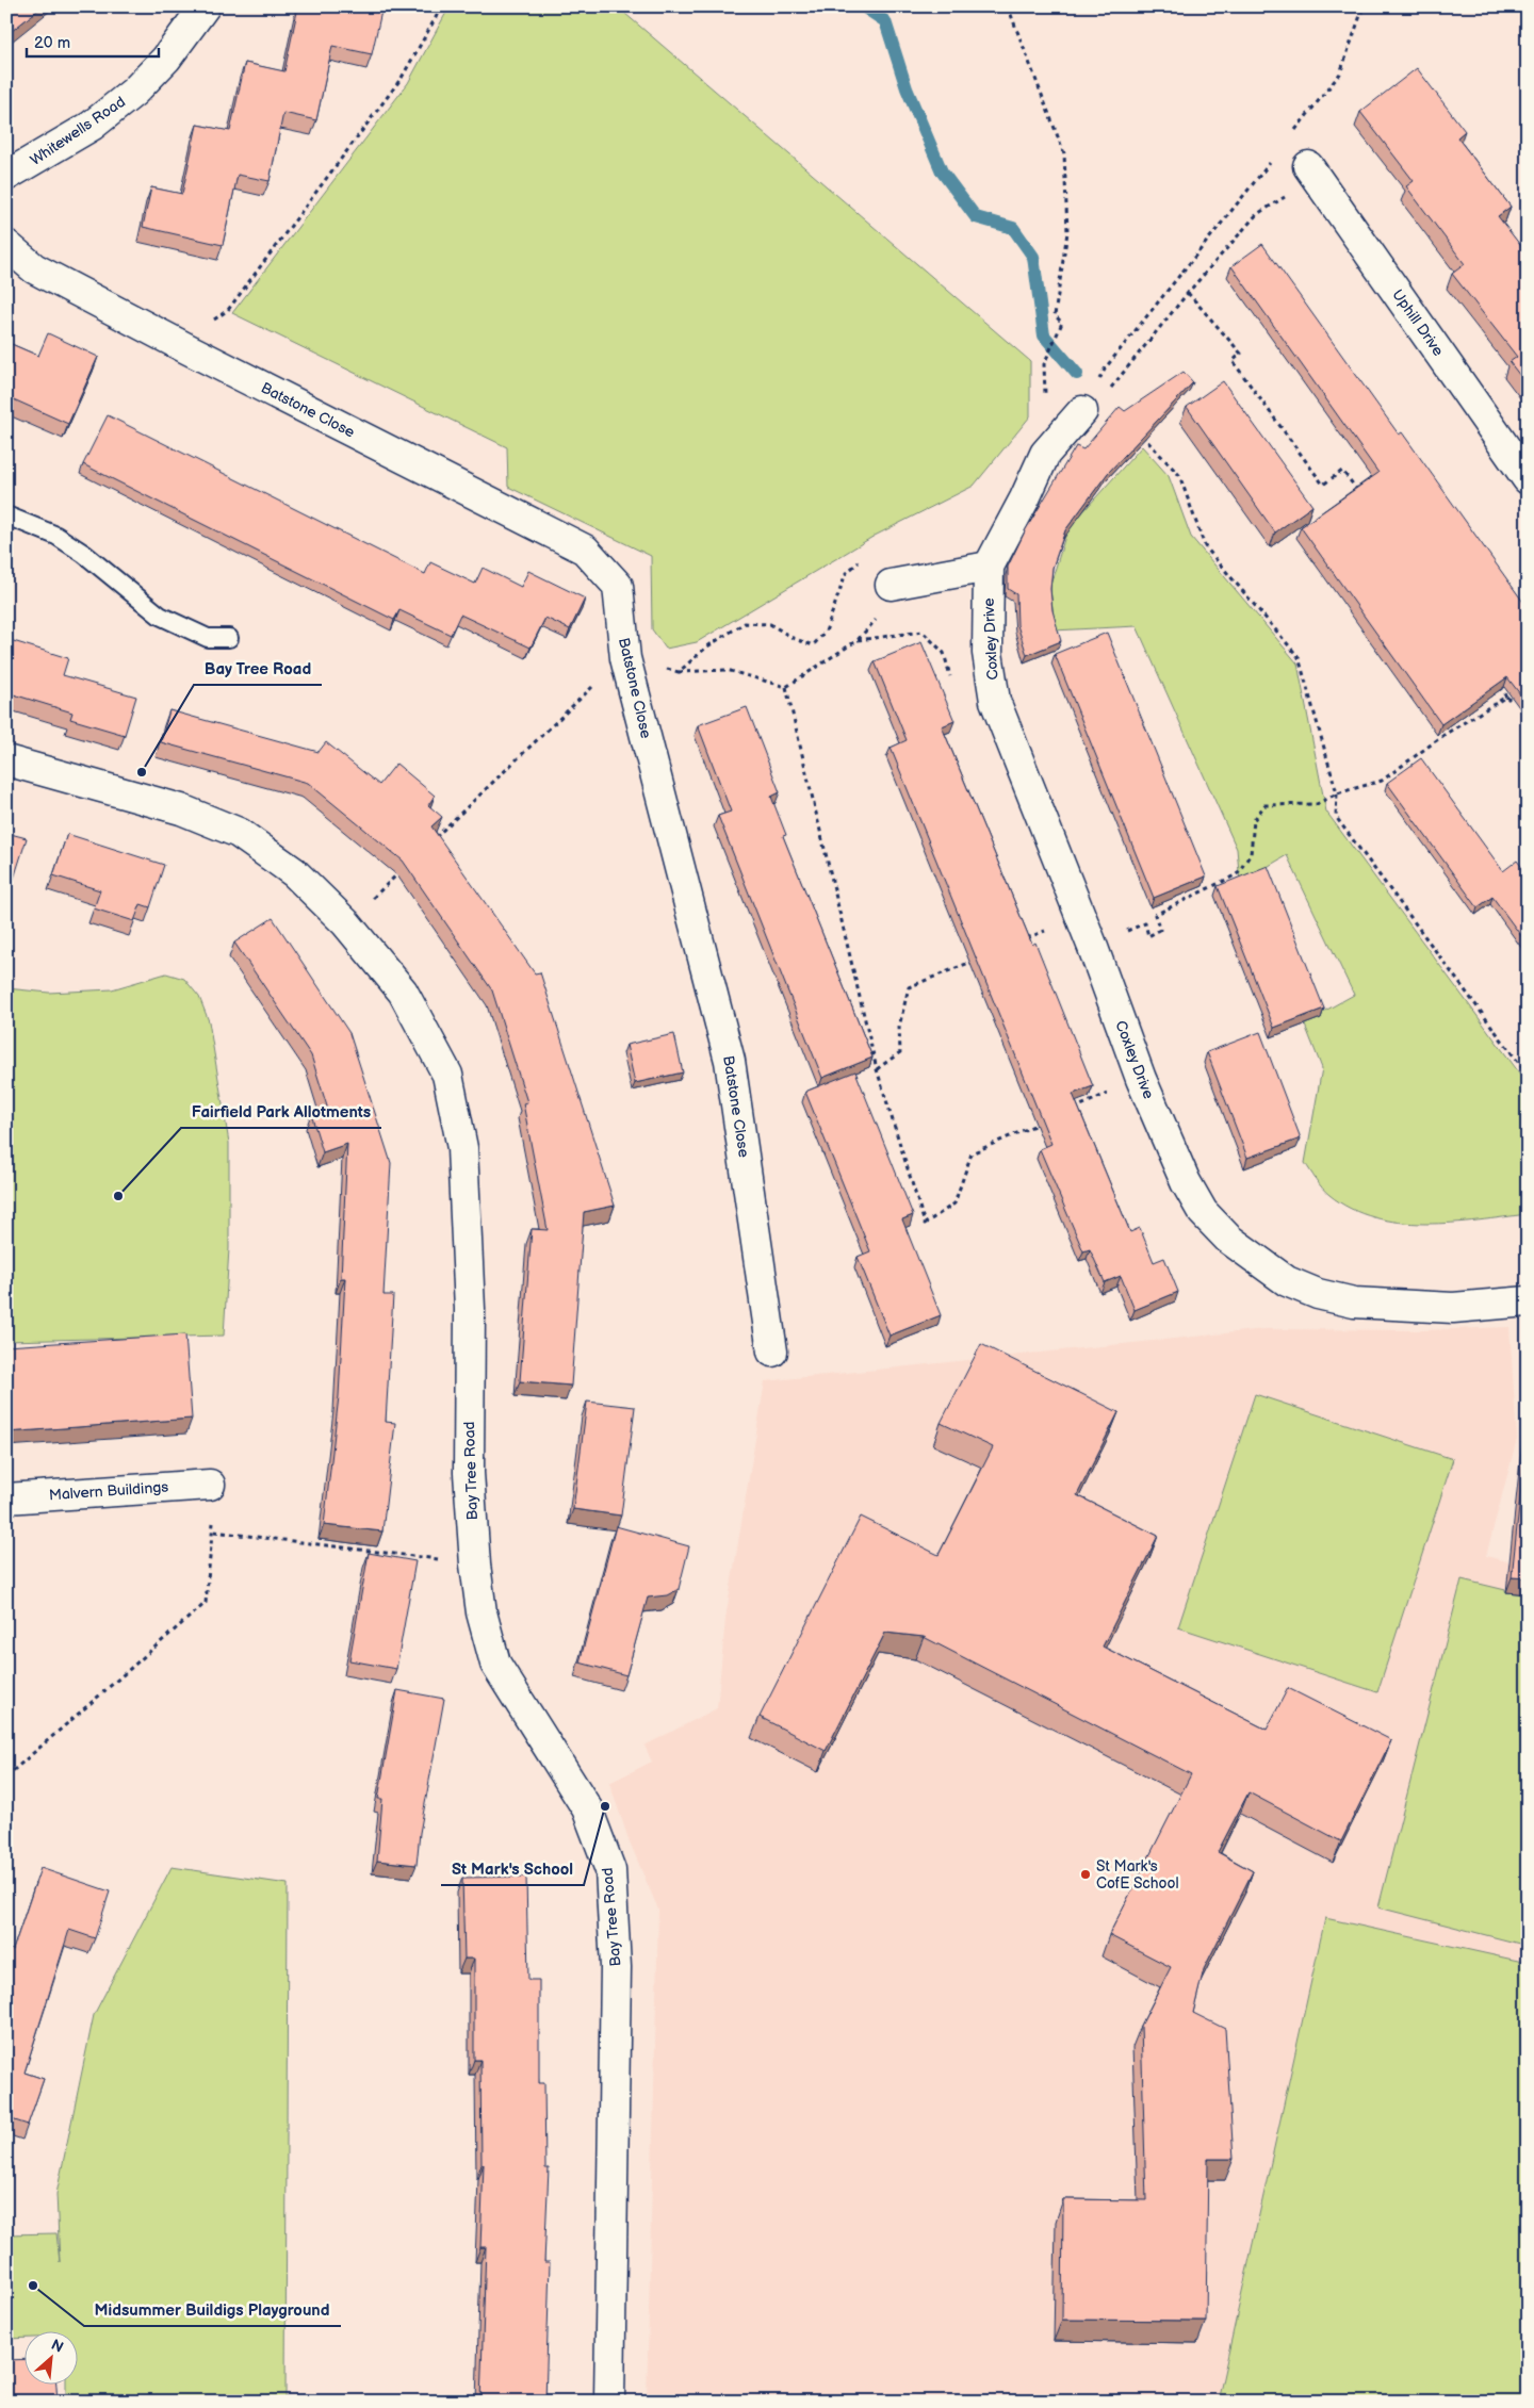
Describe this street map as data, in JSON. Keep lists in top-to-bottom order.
{
  "streets": {
    "street": [
      "Whitewells Road",
      "Uphill Drive",
      "Batstone Close",
      "Coxley Drive",
      "Bay Tree Road",
      "Malvern Buildings"
    ]
  },
  "places": [
    "Bay Tree Road",
    "Fairfield Park Allotments",
    "St Mark's School",
    "St Mark's CofE School",
    "Midsummer Buildigs Playground"
  ],
  "scale_bar": "20 m",
  "north": "top right"
}
